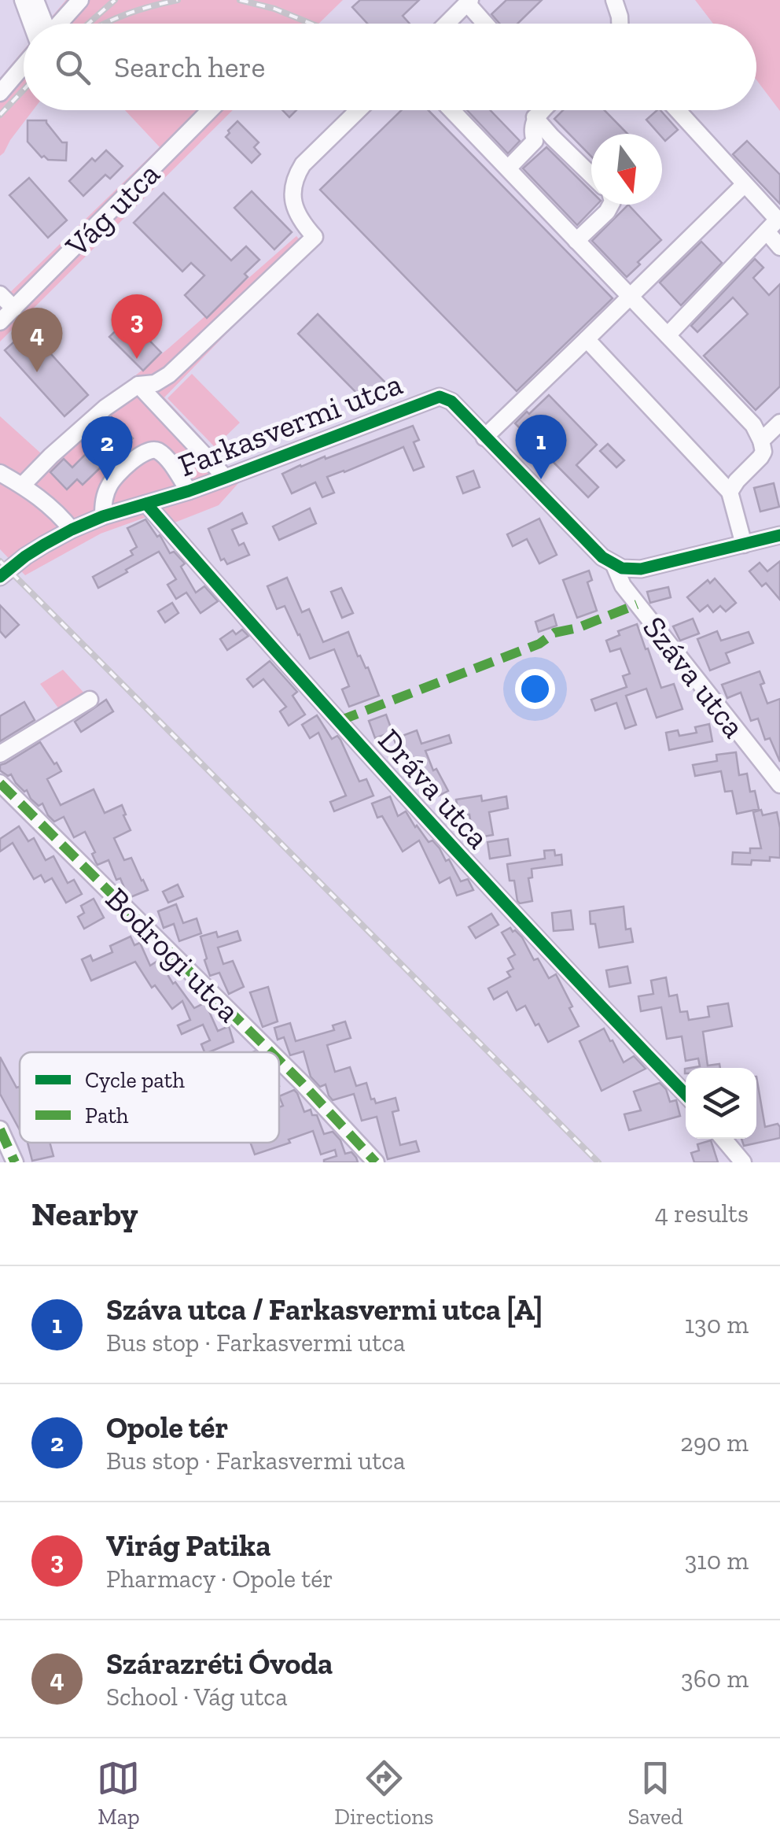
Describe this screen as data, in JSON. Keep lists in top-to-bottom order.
{
  "streets": {
    "street": [
      "Vág utca",
      "Farkasvermi utca",
      "Száva utca",
      "Dráva utca",
      "Bodrogi utca"
    ]
  },
  "crossings": [
    ["Farkasvermi utca", "Száva utca"],
    ["Farkasvermi utca", "Dráva utca"]
  ],
  "legend": ["Cycle path", "Path"],
  "north": "bottom",
  "page": {
    "search": "Search here",
    "pins": [
      "3",
      "4",
      "1",
      "2"
    ],
    "heading": ["Nearby", "4 results"],
    "list": [
      {
        "mark": "1",
        "name": "Száva utca / Farkasvermi utca [A]",
        "note": "Bus stop · Farkasvermi utca",
        "value": "130 m"
      },
      {
        "mark": "2",
        "name": "Opole tér",
        "note": "Bus stop · Farkasvermi utca",
        "value": "290 m"
      },
      {
        "mark": "3",
        "name": "Virág Patika",
        "note": "Pharmacy · Opole tér",
        "value": "310 m"
      },
      {
        "mark": "4",
        "name": "Szárazréti Óvoda",
        "note": "School · Vág utca",
        "value": "360 m"
      }
    ],
    "nav": ["Map", "Directions", "Saved"]
  }
}
